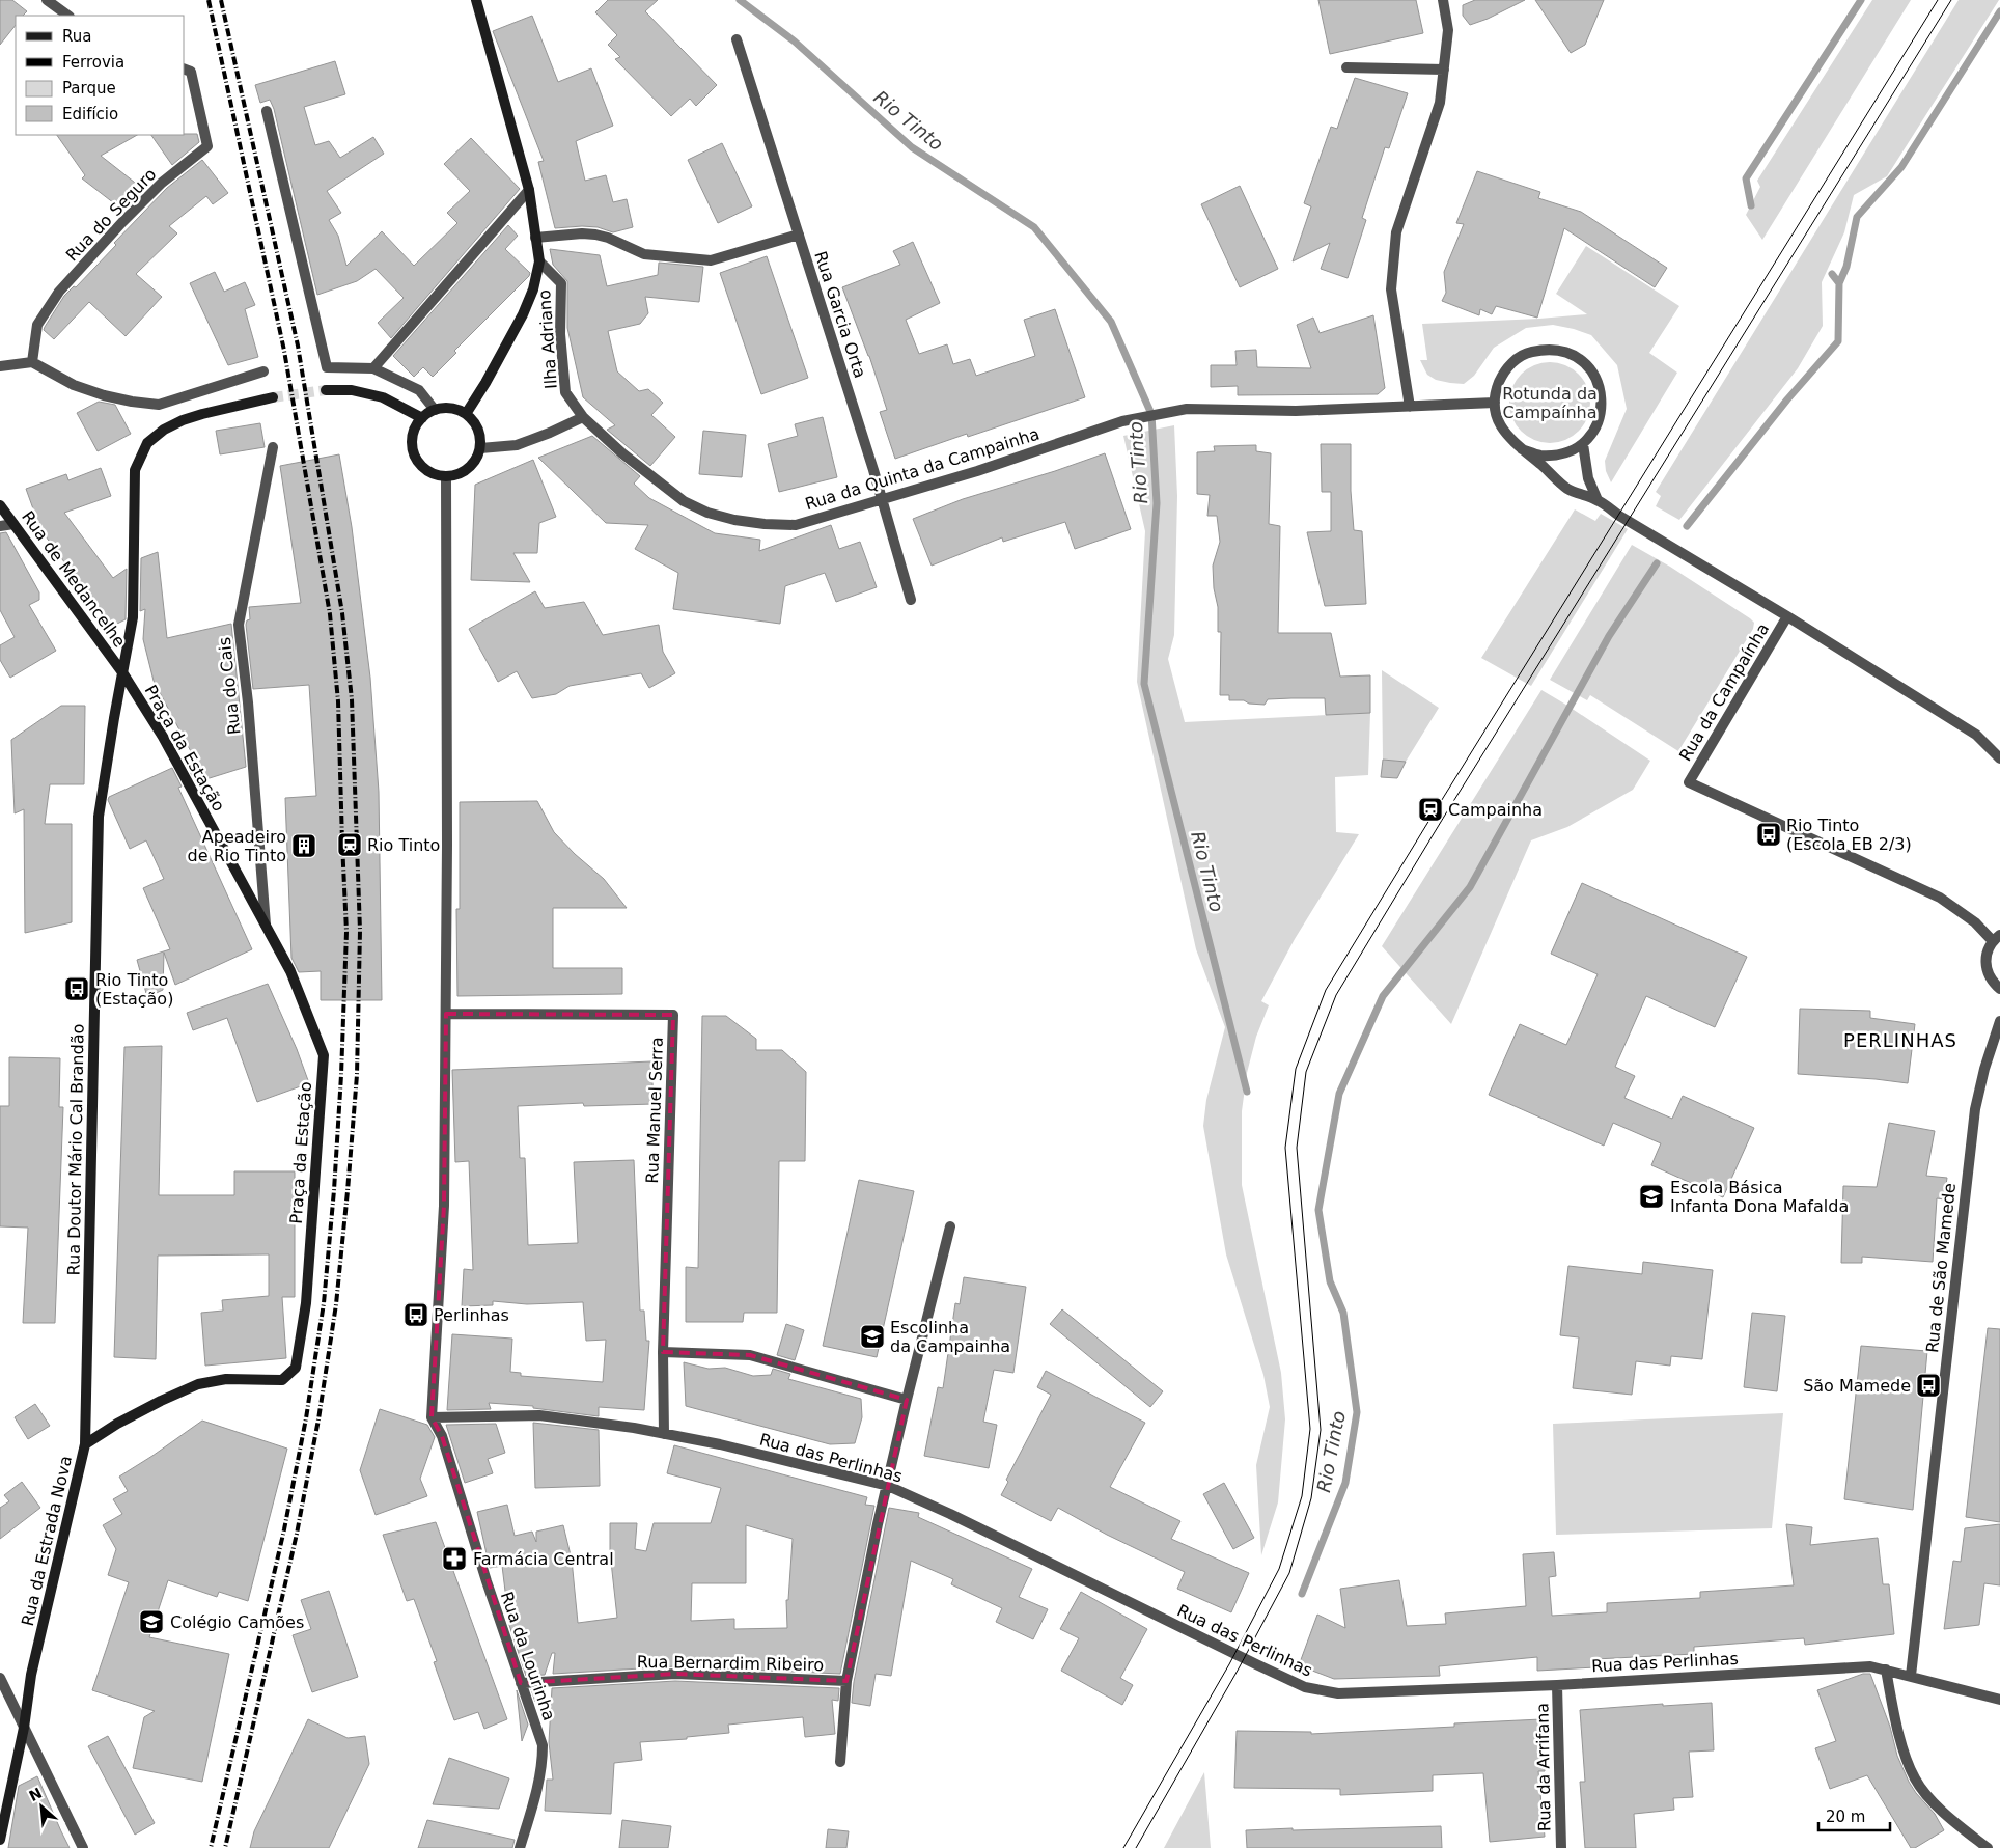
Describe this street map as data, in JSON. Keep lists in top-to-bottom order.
{
  "streets": {
    "street": [
      "Rua do Seguro",
      "Rua Garcia Orta",
      "Ilha Adriano",
      "Rua da Quinta da Campainha",
      "Rua de Medancelhe",
      "Rua do Cais",
      "Rua da Campaínha",
      "Praça da Estação",
      "Rua Manuel Serra",
      "Rua Doutor Mário Cal Brandão",
      "Rua de São Mamede",
      "Rua das Perlinhas",
      "Rua da Estrada Nova",
      "Rua da Lourinha",
      "Rua Bernardim Ribeiro",
      "Rua da Arrifana"
    ]
  },
  "crossings": [
    ["Rua Garcia Orta", "Rua da Quinta da Campainha"],
    ["Ilha Adriano", "Rua da Quinta da Campainha"],
    ["Rua de Medancelhe", "Praça da Estação"],
    ["Rua de Medancelhe", "Rua Doutor Mário Cal Brandão"],
    ["Rua do Cais", "Praça da Estação"],
    ["Praça da Estação", "Rua Doutor Mário Cal Brandão"],
    ["Praça da Estação", "Rua da Estrada Nova"],
    ["Rua Manuel Serra", "Rua das Perlinhas"],
    ["Rua Doutor Mário Cal Brandão", "Rua da Estrada Nova"],
    ["Rua de São Mamede", "Rua das Perlinhas"],
    ["Rua das Perlinhas", "Rua da Lourinha"],
    ["Rua das Perlinhas", "Rua da Arrifana"],
    ["Rua da Lourinha", "Rua Bernardim Ribeiro"]
  ],
  "districts": ["PERLINHAS"],
  "water": ["Rio Tinto"],
  "parks": ["Rotunda da Campaínha"],
  "places": {
    "station": ["Campainha", "Rio Tinto"],
    "bus stop": [
      "Rio Tinto (Escola EB 2/3)",
      "Rio Tinto (Estação)",
      "Perlinhas",
      "São Mamede"
    ],
    "building": ["Apeadeiro de Rio Tinto"],
    "school or university": ["Escola Básica Infanta Dona Mafalda", "Escolinha da Campainha", "Colégio Camões"],
    "pharmacy": ["Farmácia Central"]
  },
  "legend": [
    "Rua",
    "Ferrovia",
    "Parque",
    "Edifício"
  ],
  "scale_bar": "20 m",
  "north": "top left"
}
